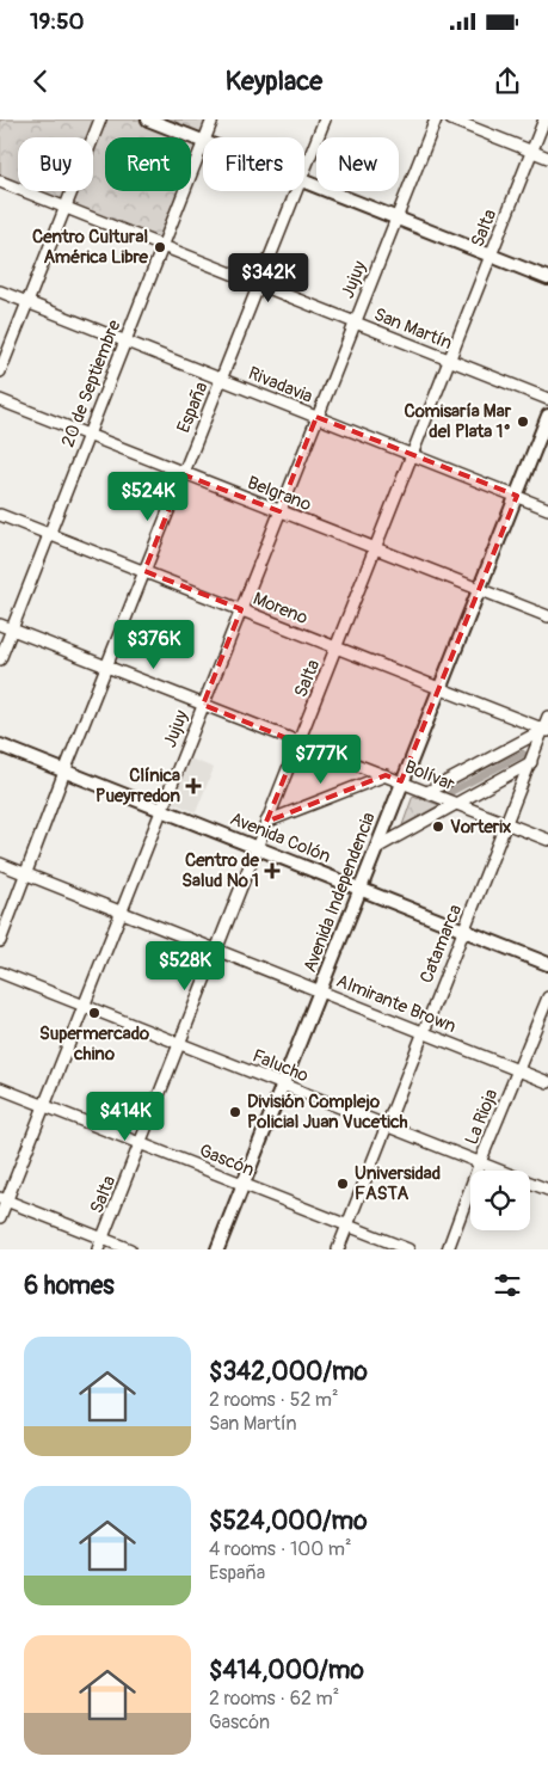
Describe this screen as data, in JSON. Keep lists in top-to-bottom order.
{
  "streets": {
    "main road": ["Avenida Colón", "Avenida Independencia"],
    "street": [
      "Salta",
      "Jujuy",
      "San Martín",
      "20 de Septiembre",
      "Rivadavia",
      "España",
      "Belgrano",
      "Moreno",
      "Bolívar",
      "Catamarca",
      "Almirante Brown",
      "Falucho",
      "La Rioja",
      "Gascón"
    ]
  },
  "crossings": [
    ["Salta", "San Martín"],
    ["Salta", "Rivadavia"],
    ["Salta", "Belgrano"],
    ["Salta", "Moreno"],
    ["Salta", "Bolívar"],
    ["Salta", "Avenida Colón"],
    ["Salta", "Almirante Brown"],
    ["Salta", "Falucho"],
    ["Salta", "Gascón"],
    ["Jujuy", "San Martín"],
    ["Jujuy", "Rivadavia"],
    ["Jujuy", "Belgrano"],
    ["Jujuy", "Moreno"],
    ["Jujuy", "Bolívar"],
    ["Jujuy", "Avenida Colón"],
    ["Jujuy", "Almirante Brown"],
    ["Jujuy", "Falucho"],
    ["Jujuy", "Gascón"],
    ["San Martín", "20 de Septiembre"],
    ["San Martín", "España"],
    ["20 de Septiembre", "Rivadavia"],
    ["20 de Septiembre", "Belgrano"],
    ["20 de Septiembre", "Moreno"],
    ["20 de Septiembre", "Bolívar"],
    ["Rivadavia", "España"],
    ["Rivadavia", "Avenida Independencia"],
    ["España", "Belgrano"],
    ["España", "Moreno"],
    ["España", "Bolívar"],
    ["España", "Avenida Colón"],
    ["España", "Almirante Brown"],
    ["Belgrano", "Avenida Independencia"],
    ["Moreno", "Avenida Independencia"],
    ["Moreno", "Catamarca"],
    ["Bolívar", "Avenida Independencia"],
    ["Bolívar", "Catamarca"],
    ["Avenida Colón", "Avenida Independencia"],
    ["Avenida Colón", "Catamarca"],
    ["Avenida Independencia", "Almirante Brown"],
    ["Avenida Independencia", "Falucho"],
    ["Avenida Independencia", "Gascón"],
    ["Catamarca", "Almirante Brown"],
    ["Catamarca", "Falucho"],
    ["Catamarca", "Gascón"],
    ["Almirante Brown", "La Rioja"],
    ["Falucho", "La Rioja"]
  ],
  "places": {
    "other": [
      "Centro Cultural América Libre",
      "Comisaría Mar del Plata 1°",
      "Vorterix",
      "Supermercado chino",
      "División Complejo Policial Juan Vucetich",
      "Universidad FASTA"
    ],
    "health": ["Clínica Pueyrredon", "Centro de Salud Nº 1"]
  },
  "page": {
    "status": "19:50",
    "header": "Keyplace",
    "chip": [
      "Buy",
      "Rent",
      "Filters",
      "New"
    ],
    "price": [
      "$342K",
      "$524K",
      "$376K",
      "$777K",
      "$528K",
      "$414K"
    ],
    "heading": "6 homes",
    "list": [
      {
        "name": "$342,000/mo",
        "note": "2 rooms · 52 m² · San Martín"
      },
      {
        "name": "$524,000/mo",
        "note": "4 rooms · 100 m² · España"
      },
      {
        "name": "$414,000/mo",
        "note": "2 rooms · 62 m² · Gascón"
      }
    ]
  }
}
